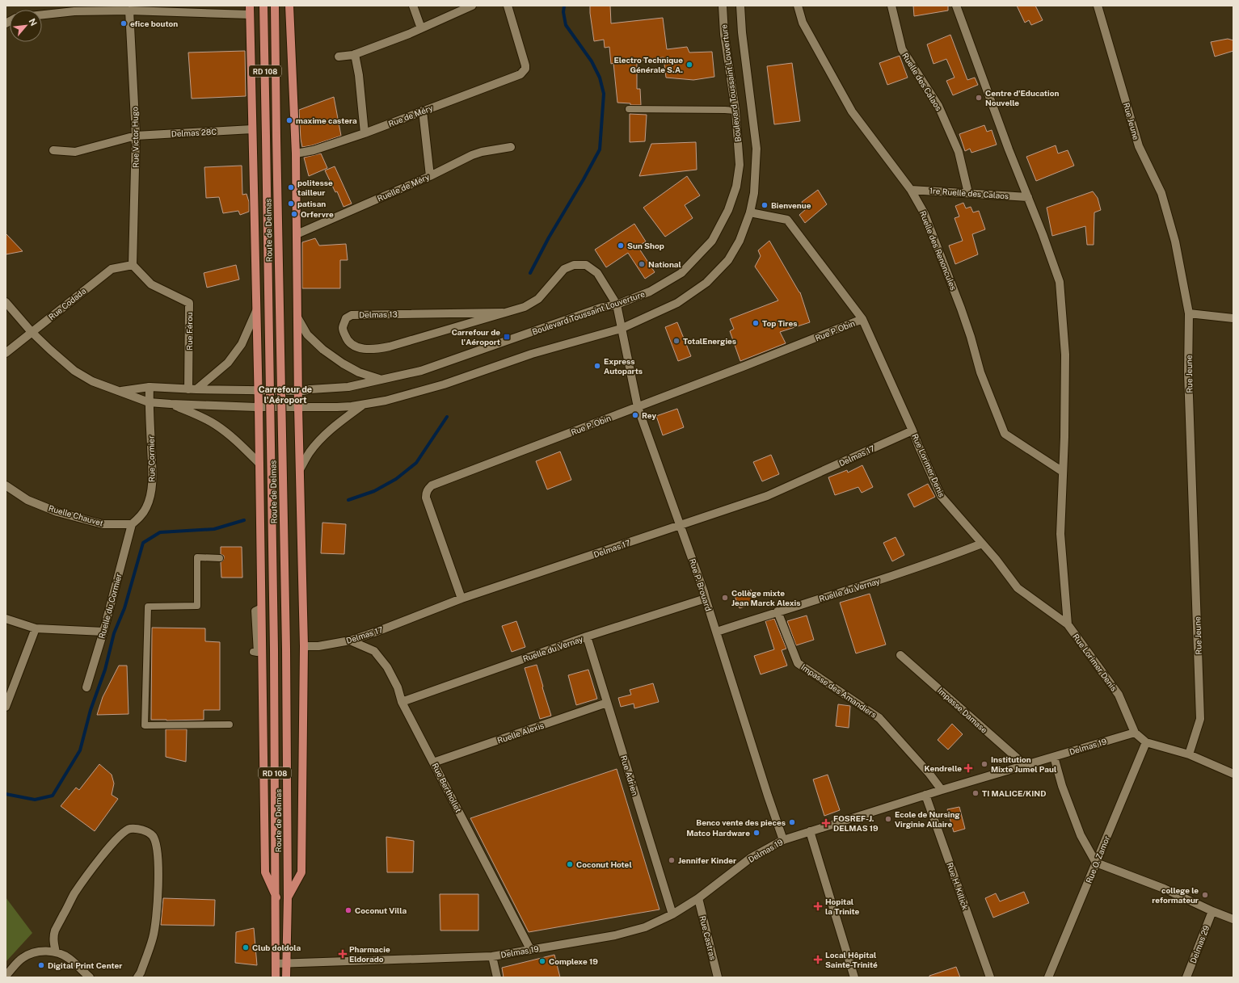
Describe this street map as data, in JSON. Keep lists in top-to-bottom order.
{
  "streets": {
    "main road": ["RD 108", "Route de Delmas"],
    "street": [
      "Ruelle des Calaos",
      "Boulevard Toussaint Louverture",
      "Rue de Méry",
      "Rue Jeune",
      "Delmas 28C",
      "Rue Victor Hugo",
      "Ruelle de Méry",
      "1re Ruelle des Calaos",
      "Ruelle des Renoncules",
      "Rue Codada",
      "Delmas 13",
      "Rue P. Obin",
      "Rue Férou",
      "Delmas 17",
      "Rue Cormier",
      "Rue Lorimer Denis",
      "Ruelle Chauvet",
      "Rue P. Brouard",
      "Ruelle du Vernay",
      "Ruelle du Cormier",
      "Impasse des Amandiers",
      "Impasse Damase",
      "Ruelle Alexis",
      "Delmas 19",
      "Rue Adrien",
      "Rue Berthollet",
      "Rue O. Zamor",
      "Rue H. Killick",
      "Rue Castras",
      "Delmas 29"
    ]
  },
  "crossings": [
    ["Ruelle des Calaos", "1re Ruelle des Calaos"],
    ["Boulevard Toussaint Louverture", "Delmas 13"],
    ["Boulevard Toussaint Louverture", "Rue Férou"],
    ["Boulevard Toussaint Louverture", "Rue Cormier"],
    ["Boulevard Toussaint Louverture", "Rue P. Brouard"],
    ["Delmas 28C", "Rue Victor Hugo"],
    ["Rue Victor Hugo", "Rue Codada"],
    ["Rue Victor Hugo", "Rue Férou"],
    ["1re Ruelle des Calaos", "Ruelle des Renoncules"],
    ["Route de Delmas", "Delmas 19"],
    ["Rue Codada", "Rue Férou"],
    ["Delmas 13", "Rue P. Brouard"],
    ["Rue P. Obin", "Delmas 17"],
    ["Rue P. Obin", "Rue Lorimer Denis"],
    ["Rue P. Obin", "Rue P. Brouard"],
    ["Delmas 17", "Rue Lorimer Denis"],
    ["Delmas 17", "Rue P. Brouard"],
    ["Delmas 17", "Rue Berthollet"],
    ["Rue Cormier", "Ruelle Chauvet"],
    ["Rue Cormier", "Ruelle du Cormier"],
    ["Rue Lorimer Denis", "Ruelle du Vernay"],
    ["Rue Lorimer Denis", "Delmas 19"],
    ["Ruelle Chauvet", "Ruelle du Cormier"],
    ["Rue P. Brouard", "Ruelle du Vernay"],
    ["Rue P. Brouard", "Delmas 19"],
    ["Ruelle du Vernay", "Impasse des Amandiers"],
    ["Ruelle du Vernay", "Rue Adrien"],
    ["Ruelle du Vernay", "Rue Berthollet"],
    ["Impasse des Amandiers", "Delmas 19"],
    ["Impasse Damase", "Delmas 19"],
    ["Ruelle Alexis", "Rue Adrien"],
    ["Ruelle Alexis", "Rue Berthollet"],
    ["Delmas 19", "Rue Adrien"],
    ["Delmas 19", "Rue Berthollet"],
    ["Delmas 19", "Rue H. Killick"],
    ["Delmas 19", "Rue Castras"]
  ],
  "districts": ["Carrefour de l'Aéroport"],
  "places": {
    "other": [
      "efice bouton",
      "Electro Technique Générale S.A.",
      "Centre d'Education Nouvelle",
      "maxime castera",
      "politesse tailleur",
      "patisan",
      "Bienvenue",
      "Orfervre",
      "Sun Shop",
      "National",
      "Top Tires",
      "TotalEnergies",
      "Express Autoparts",
      "Rey",
      "Collège mixte Jean Marck Alexis",
      "Institution Mixte Jumel Paul",
      "TI MALICE/KIND",
      "Ecole de Nursing Virginie Allaire",
      "Benco vente des pieces",
      "Matco Hardware",
      "Jennifer Kinder",
      "Coconut Hotel",
      "college le reformateur",
      "Coconut Villa",
      "Club doldola",
      "Complexe 19",
      "Digital Print Center"
    ],
    "transit": ["Carrefour de l'Aéroport"],
    "health": [
      "Kendrelle",
      "FOSREF-J. DELMAS 19",
      "Hopital la Trinite",
      "Pharmacie Eldorado",
      "Local Hôpital Sainte-Trinité"
    ]
  },
  "north": "top right"
}
